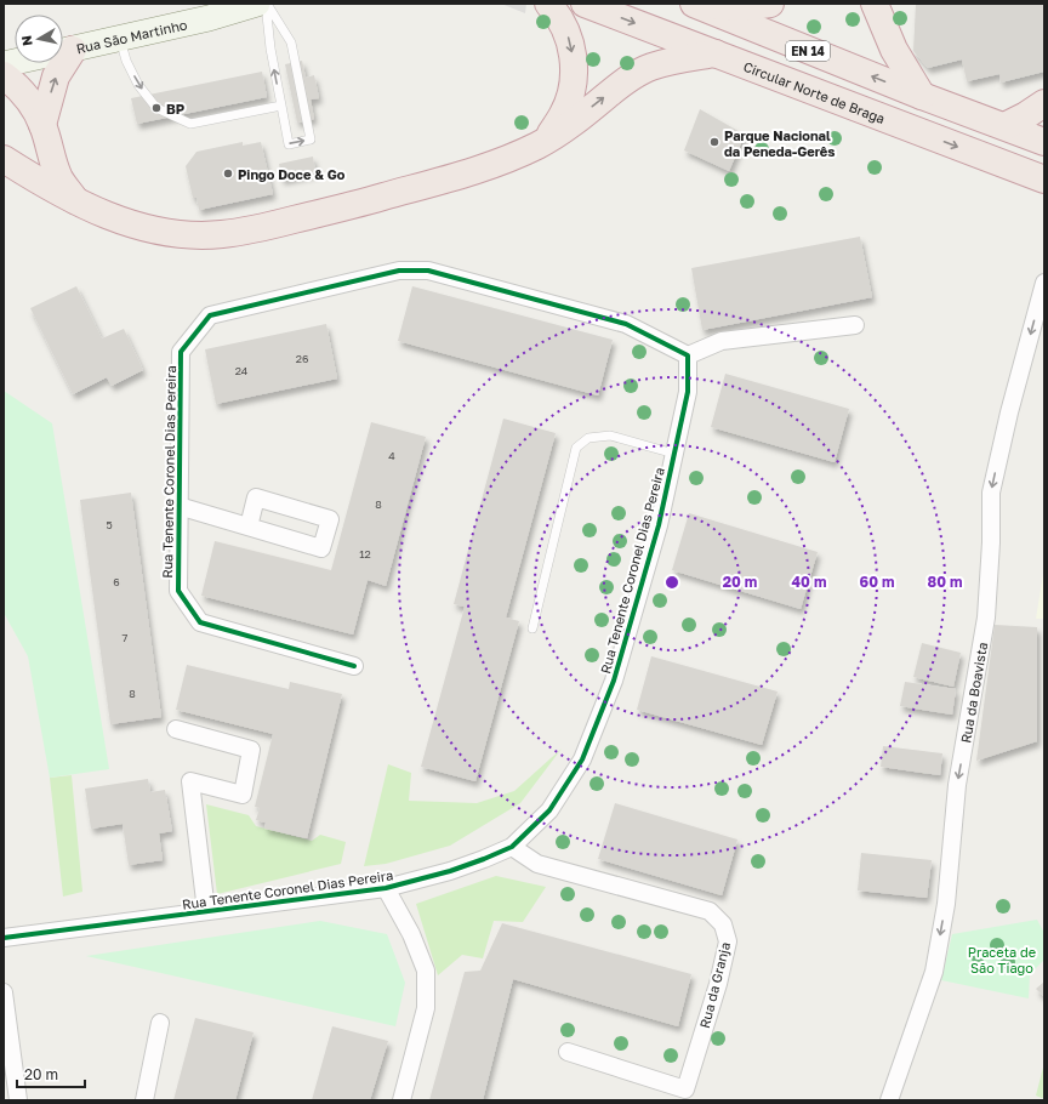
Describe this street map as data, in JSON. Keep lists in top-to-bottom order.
{
  "streets": {
    "highway": ["EN 14", "Circular Norte de Braga"],
    "main road": ["Rua São Martinho"],
    "street": ["Rua Tenente Coronel Dias Pereira", "Rua da Boavista", "Rua da Granja"]
  },
  "crossings": [
    ["Rua Tenente Coronel Dias Pereira", "Rua da Granja"]
  ],
  "one_way": ["Rua da Boavista"],
  "parks": ["Praceta de São Tiago"],
  "places": ["BP", "Parque Nacional da Peneda-Gerês", "Pingo Doce & Go"],
  "house_numbers": [
    "26",
    "24",
    "4",
    "8",
    "5",
    "12",
    "6",
    "7",
    "8"
  ],
  "scale_bar": "20 m",
  "north": "left",
  "rings": [
    "20 m",
    "40 m",
    "60 m",
    "80 m"
  ]
}
